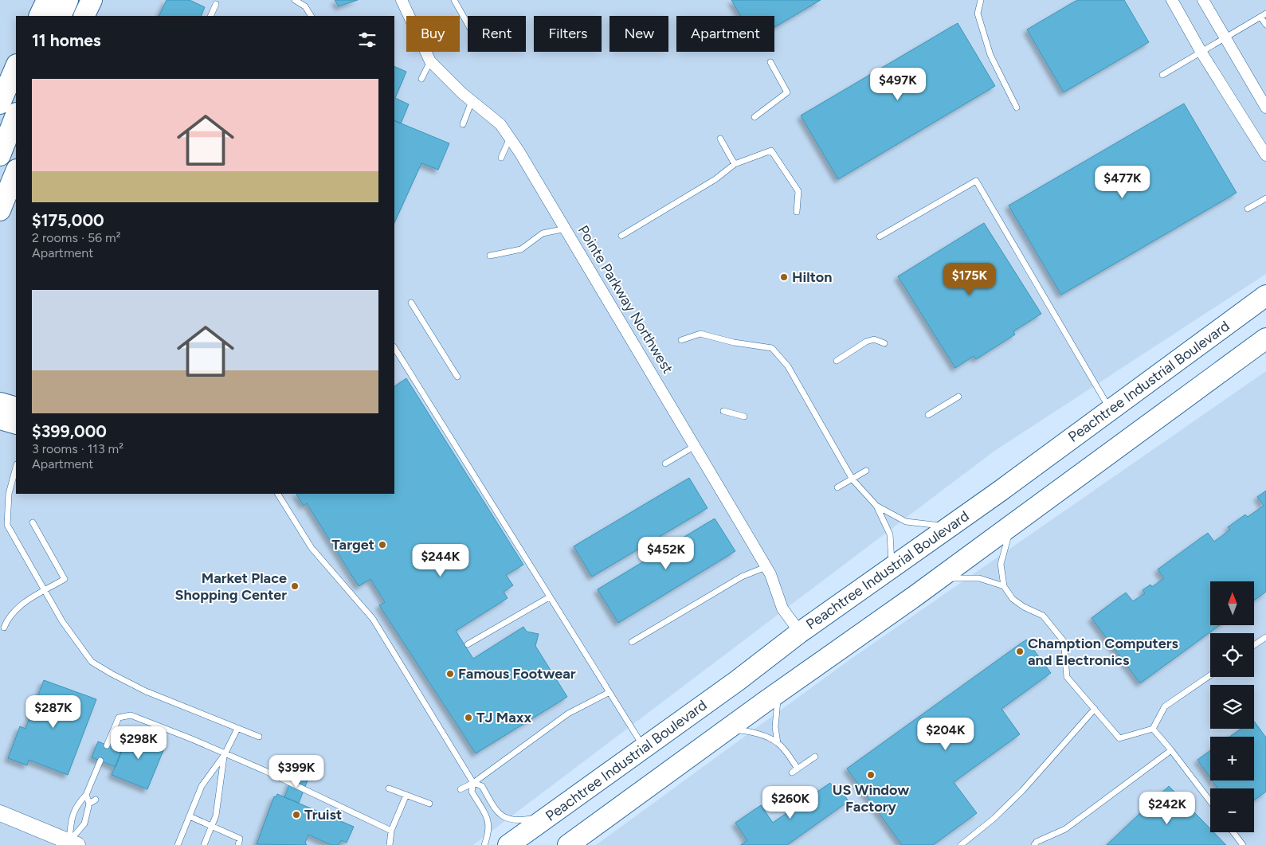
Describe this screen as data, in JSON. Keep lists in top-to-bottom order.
{
  "streets": {
    "highway": ["Peachtree Industrial Boulevard"],
    "street": ["Pointe Parkway Northwest"]
  },
  "crossings": [
    ["Pointe Parkway Northwest", "Peachtree Industrial Boulevard"]
  ],
  "places": [
    "Hilton",
    "Target",
    "Market Place Shopping Center",
    "Chamption Computers and Electronics",
    "Famous Footwear",
    "TJ Maxx",
    "US Window Factory",
    "Truist"
  ],
  "north": "top",
  "page": {
    "chip": [
      "Buy",
      "Rent",
      "Filters",
      "New",
      "Apartment"
    ],
    "heading": "11 homes",
    "list": [
      {
        "name": "$175,000",
        "note": "2 rooms · 56 m² · Apartment"
      },
      {
        "name": "$399,000",
        "note": "3 rooms · 113 m² · Apartment"
      }
    ],
    "price": [
      "$497K",
      "$477K",
      "$175K",
      "$452K",
      "$244K",
      "$287K",
      "$204K",
      "$298K",
      "$399K",
      "$260K",
      "$242K"
    ],
    "map_buttons": ["+", "−"]
  }
}
